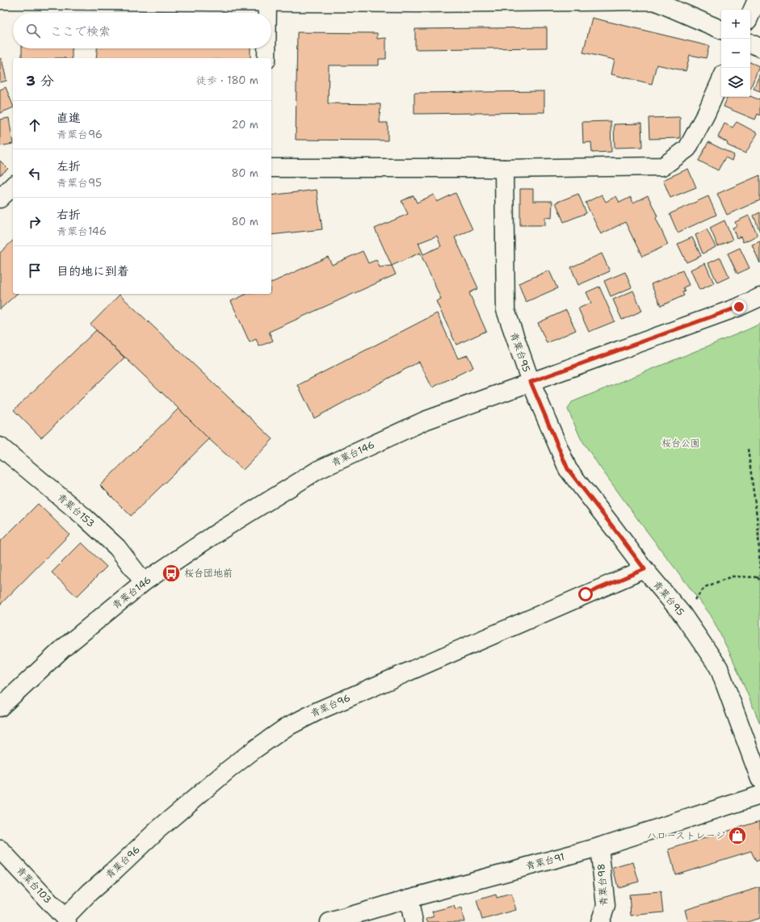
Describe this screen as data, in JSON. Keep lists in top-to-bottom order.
{
  "streets": {
    "street": [
      "青葉台95",
      "青葉台146",
      "青葉台153",
      "青葉台96",
      "青葉台91",
      "青葉台103",
      "青葉台98"
    ]
  },
  "crossings": [
    ["青葉台95", "青葉台146"],
    ["青葉台95", "青葉台96"],
    ["青葉台146", "青葉台153"],
    ["青葉台96", "青葉台103"],
    ["青葉台91", "青葉台98"]
  ],
  "parks": ["桜台公園"],
  "places": {
    "bus stop": ["桜台団地前"],
    "shop": ["ハローストレージ"]
  },
  "page": {
    "map_buttons": ["+", "−"],
    "search": "ここで検索",
    "heading": ["3 分", "徒歩 · 180 m"],
    "list": [
      ["直進", "青葉台96", "20 m"],
      ["左折", "青葉台95", "80 m"],
      ["右折", "青葉台146", "80 m"],
      "目的地に到着"
    ]
  }
}
